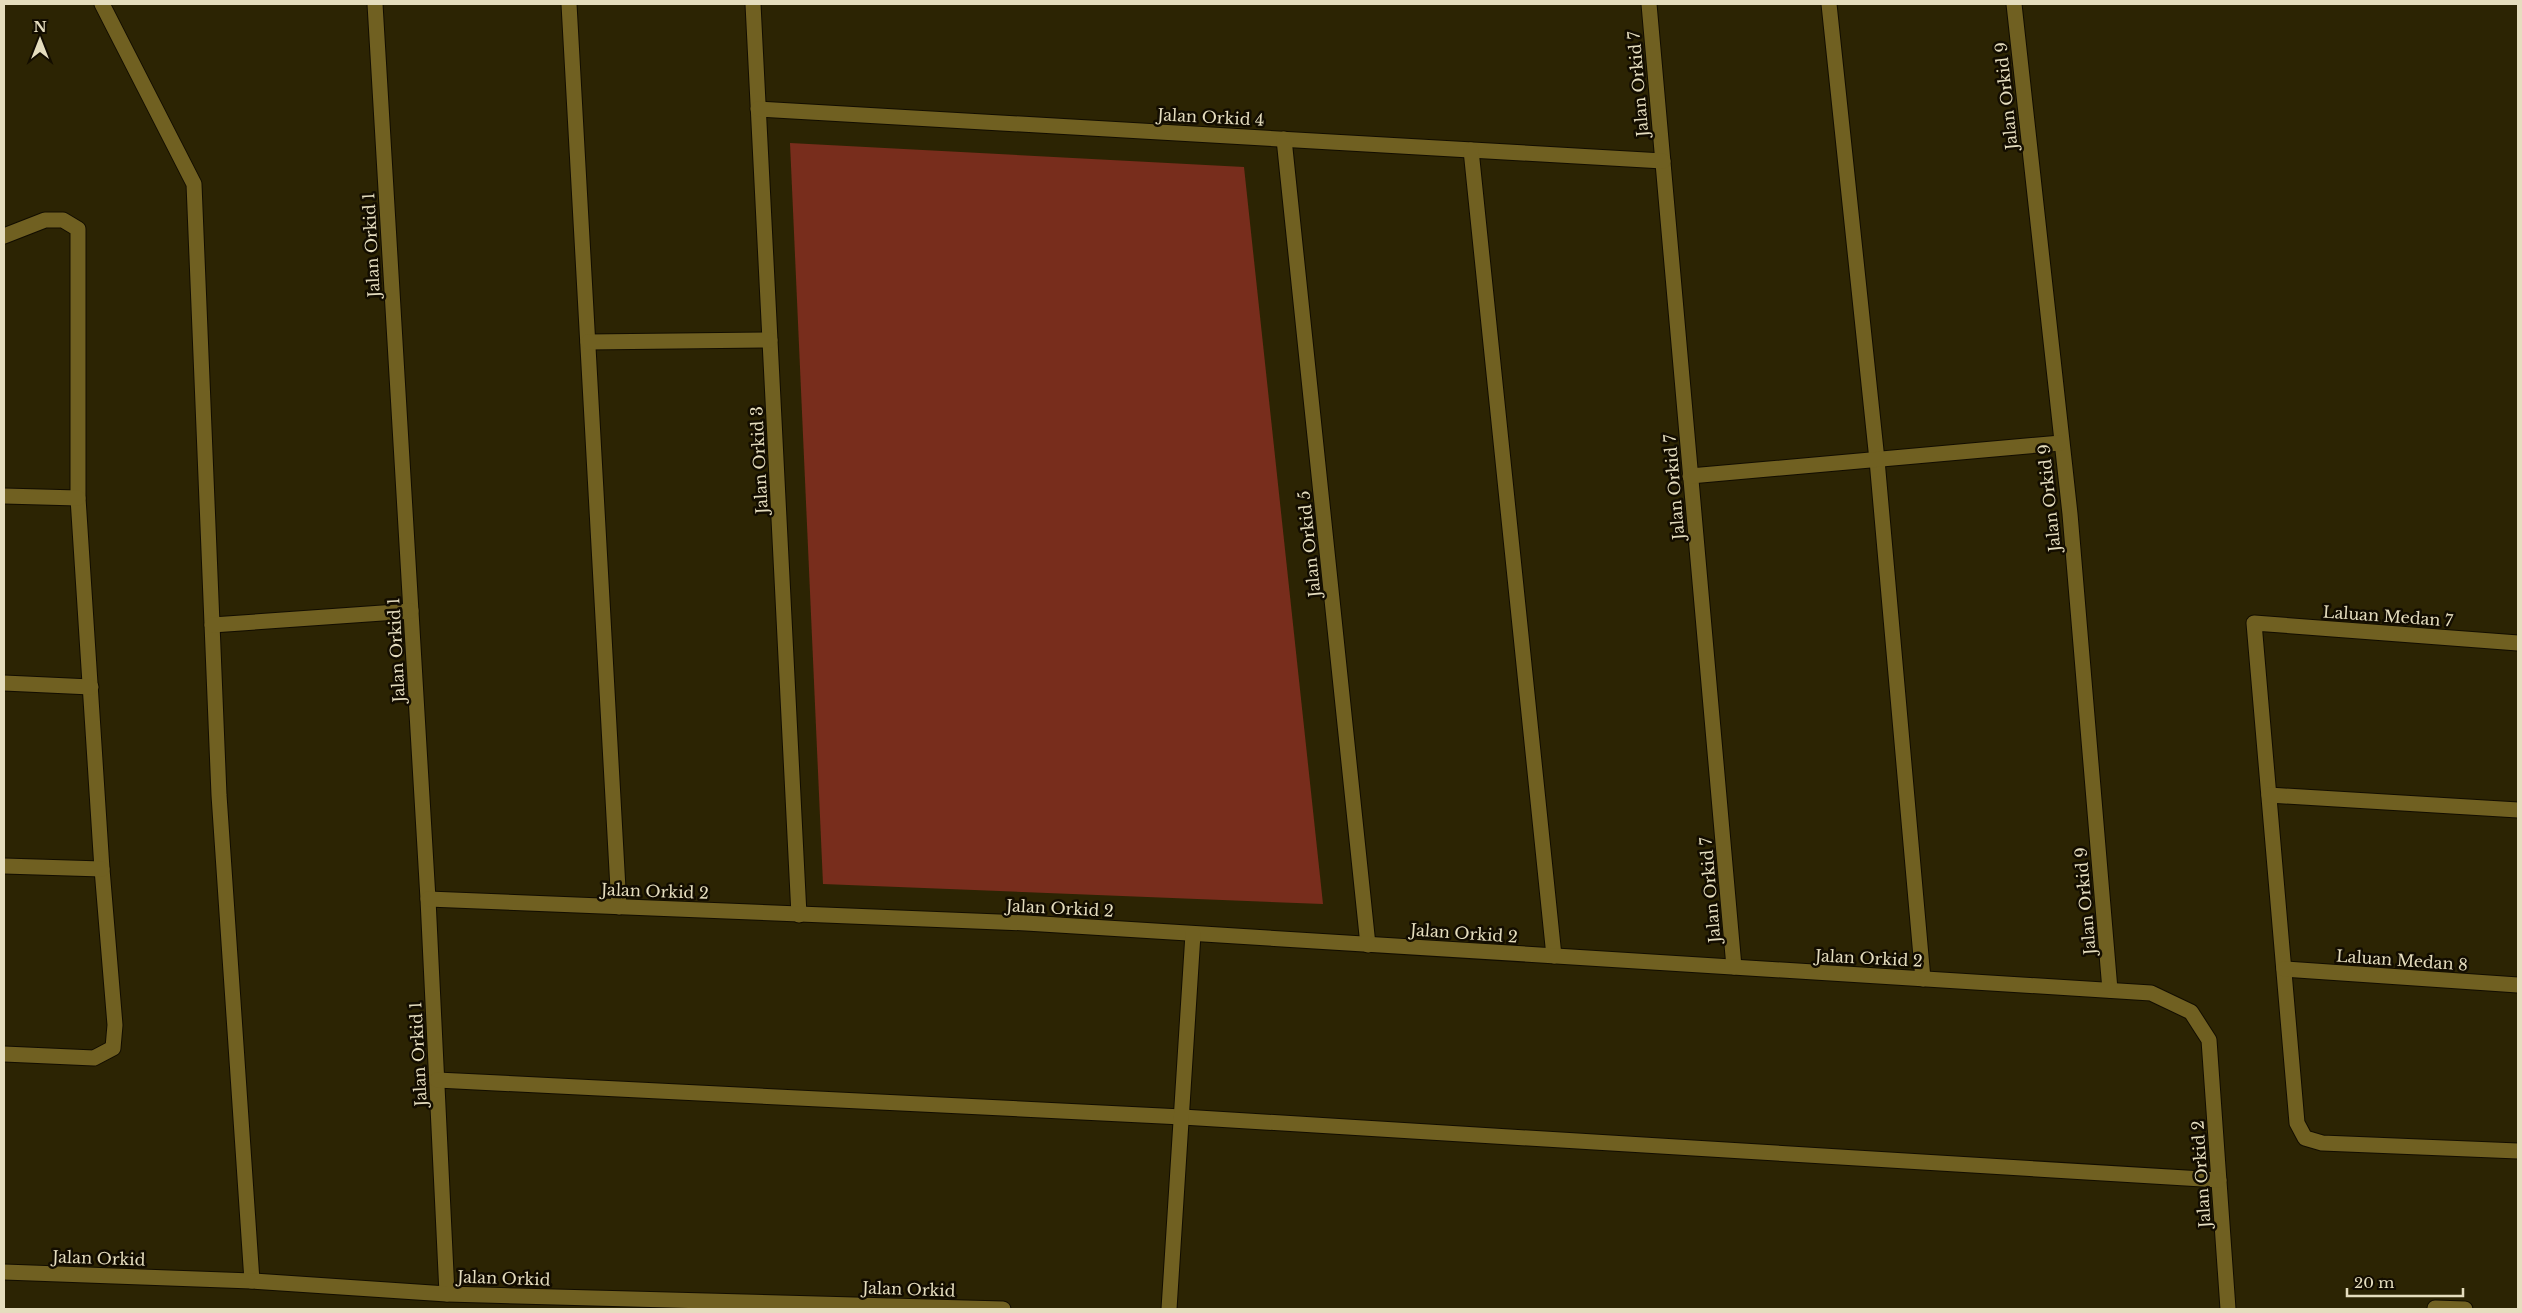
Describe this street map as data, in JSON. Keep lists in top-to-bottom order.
{
  "streets": {
    "street": [
      "Jalan Orkid 7",
      "Jalan Orkid 9",
      "Jalan Orkid 4",
      "Jalan Orkid 1",
      "Jalan Orkid 3",
      "Jalan Orkid 5",
      "Laluan Medan 7",
      "Jalan Orkid 2",
      "Laluan Medan 8",
      "Jalan Orkid"
    ]
  },
  "crossings": [
    ["Jalan Orkid 7", "Jalan Orkid 4"],
    ["Jalan Orkid 7", "Jalan Orkid 2"],
    ["Jalan Orkid 9", "Jalan Orkid 2"],
    ["Jalan Orkid 4", "Jalan Orkid 3"],
    ["Jalan Orkid 4", "Jalan Orkid 5"],
    ["Jalan Orkid 1", "Jalan Orkid 2"],
    ["Jalan Orkid 1", "Jalan Orkid"],
    ["Jalan Orkid 3", "Jalan Orkid 2"],
    ["Jalan Orkid 5", "Jalan Orkid 2"]
  ],
  "scale_bar": "20 m",
  "north": "top"
}
